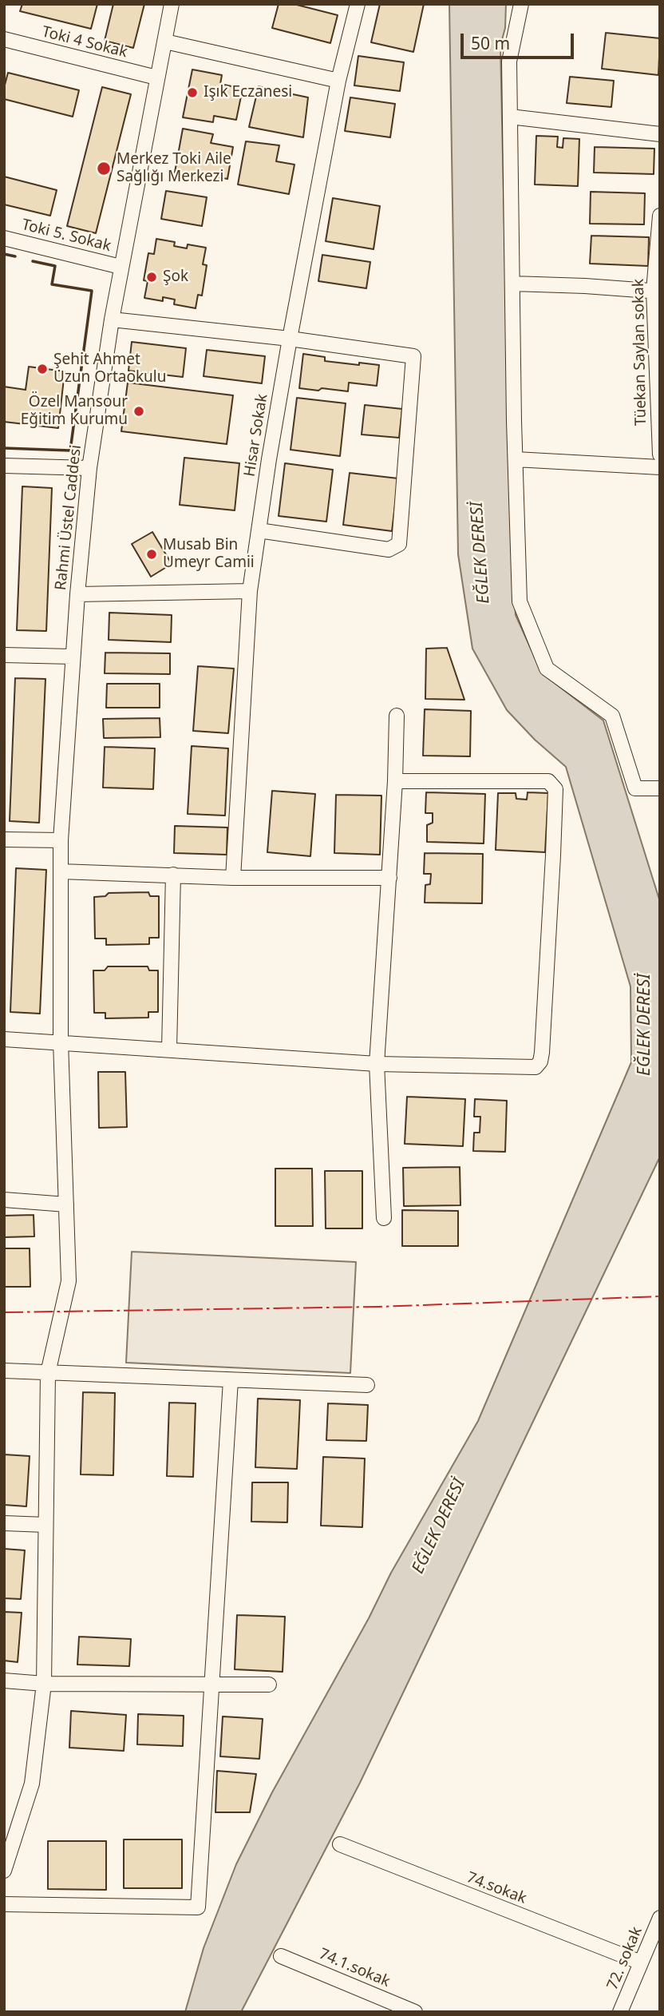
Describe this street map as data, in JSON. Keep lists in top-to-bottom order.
{
  "streets": {
    "street": [
      "Toki 4 Sokak",
      "Toki 5. Sokak",
      "Tüekan Saylan sokak",
      "Hisar Sokak",
      "Rahmi Üstel Caddesi",
      "74.sokak",
      "72. sokak",
      "74.1.sokak"
    ]
  },
  "crossings": [
    ["Toki 4 Sokak", "Rahmi Üstel Caddesi"],
    ["Toki 5. Sokak", "Rahmi Üstel Caddesi"],
    ["74.sokak", "72. sokak"]
  ],
  "water": ["EĞLEK DERESİ"],
  "places": [
    "Işık Eczanesi",
    "Merkez Toki Aile Sağlığı Merkezi",
    "Şok",
    "Şehit Ahmet Uzun Ortaokulu",
    "Özel Mansour Eğitim Kurumu",
    "Musab Bin Umeyr Camii"
  ],
  "scale_bar": "50 m"
}
